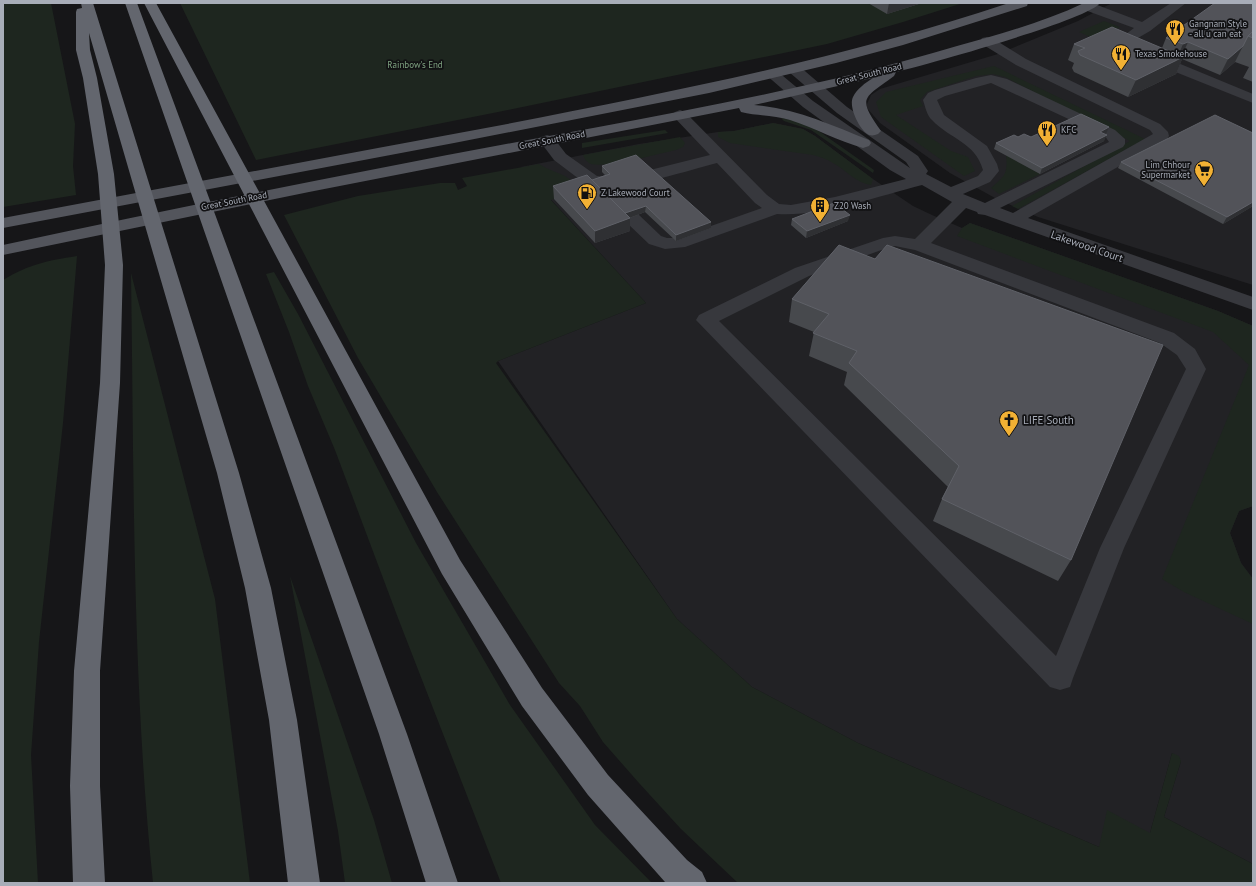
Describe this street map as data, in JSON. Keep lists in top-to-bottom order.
{
  "streets": {
    "main road": ["Great South Road"],
    "street": ["Lakewood Court"]
  },
  "crossings": [
    ["Great South Road", "Lakewood Court"]
  ],
  "parks": ["Rainbow's End"],
  "places": {
    "restaurant": ["Gangnam Style - all u can eat", "Texas Smokehouse", "KFC"],
    "supermarket": ["Lim Chhour Supermarket"],
    "fuel station": ["Z Lakewood Court"],
    "building": ["Z20 Wash"],
    "church": ["LIFE South"]
  }
}
